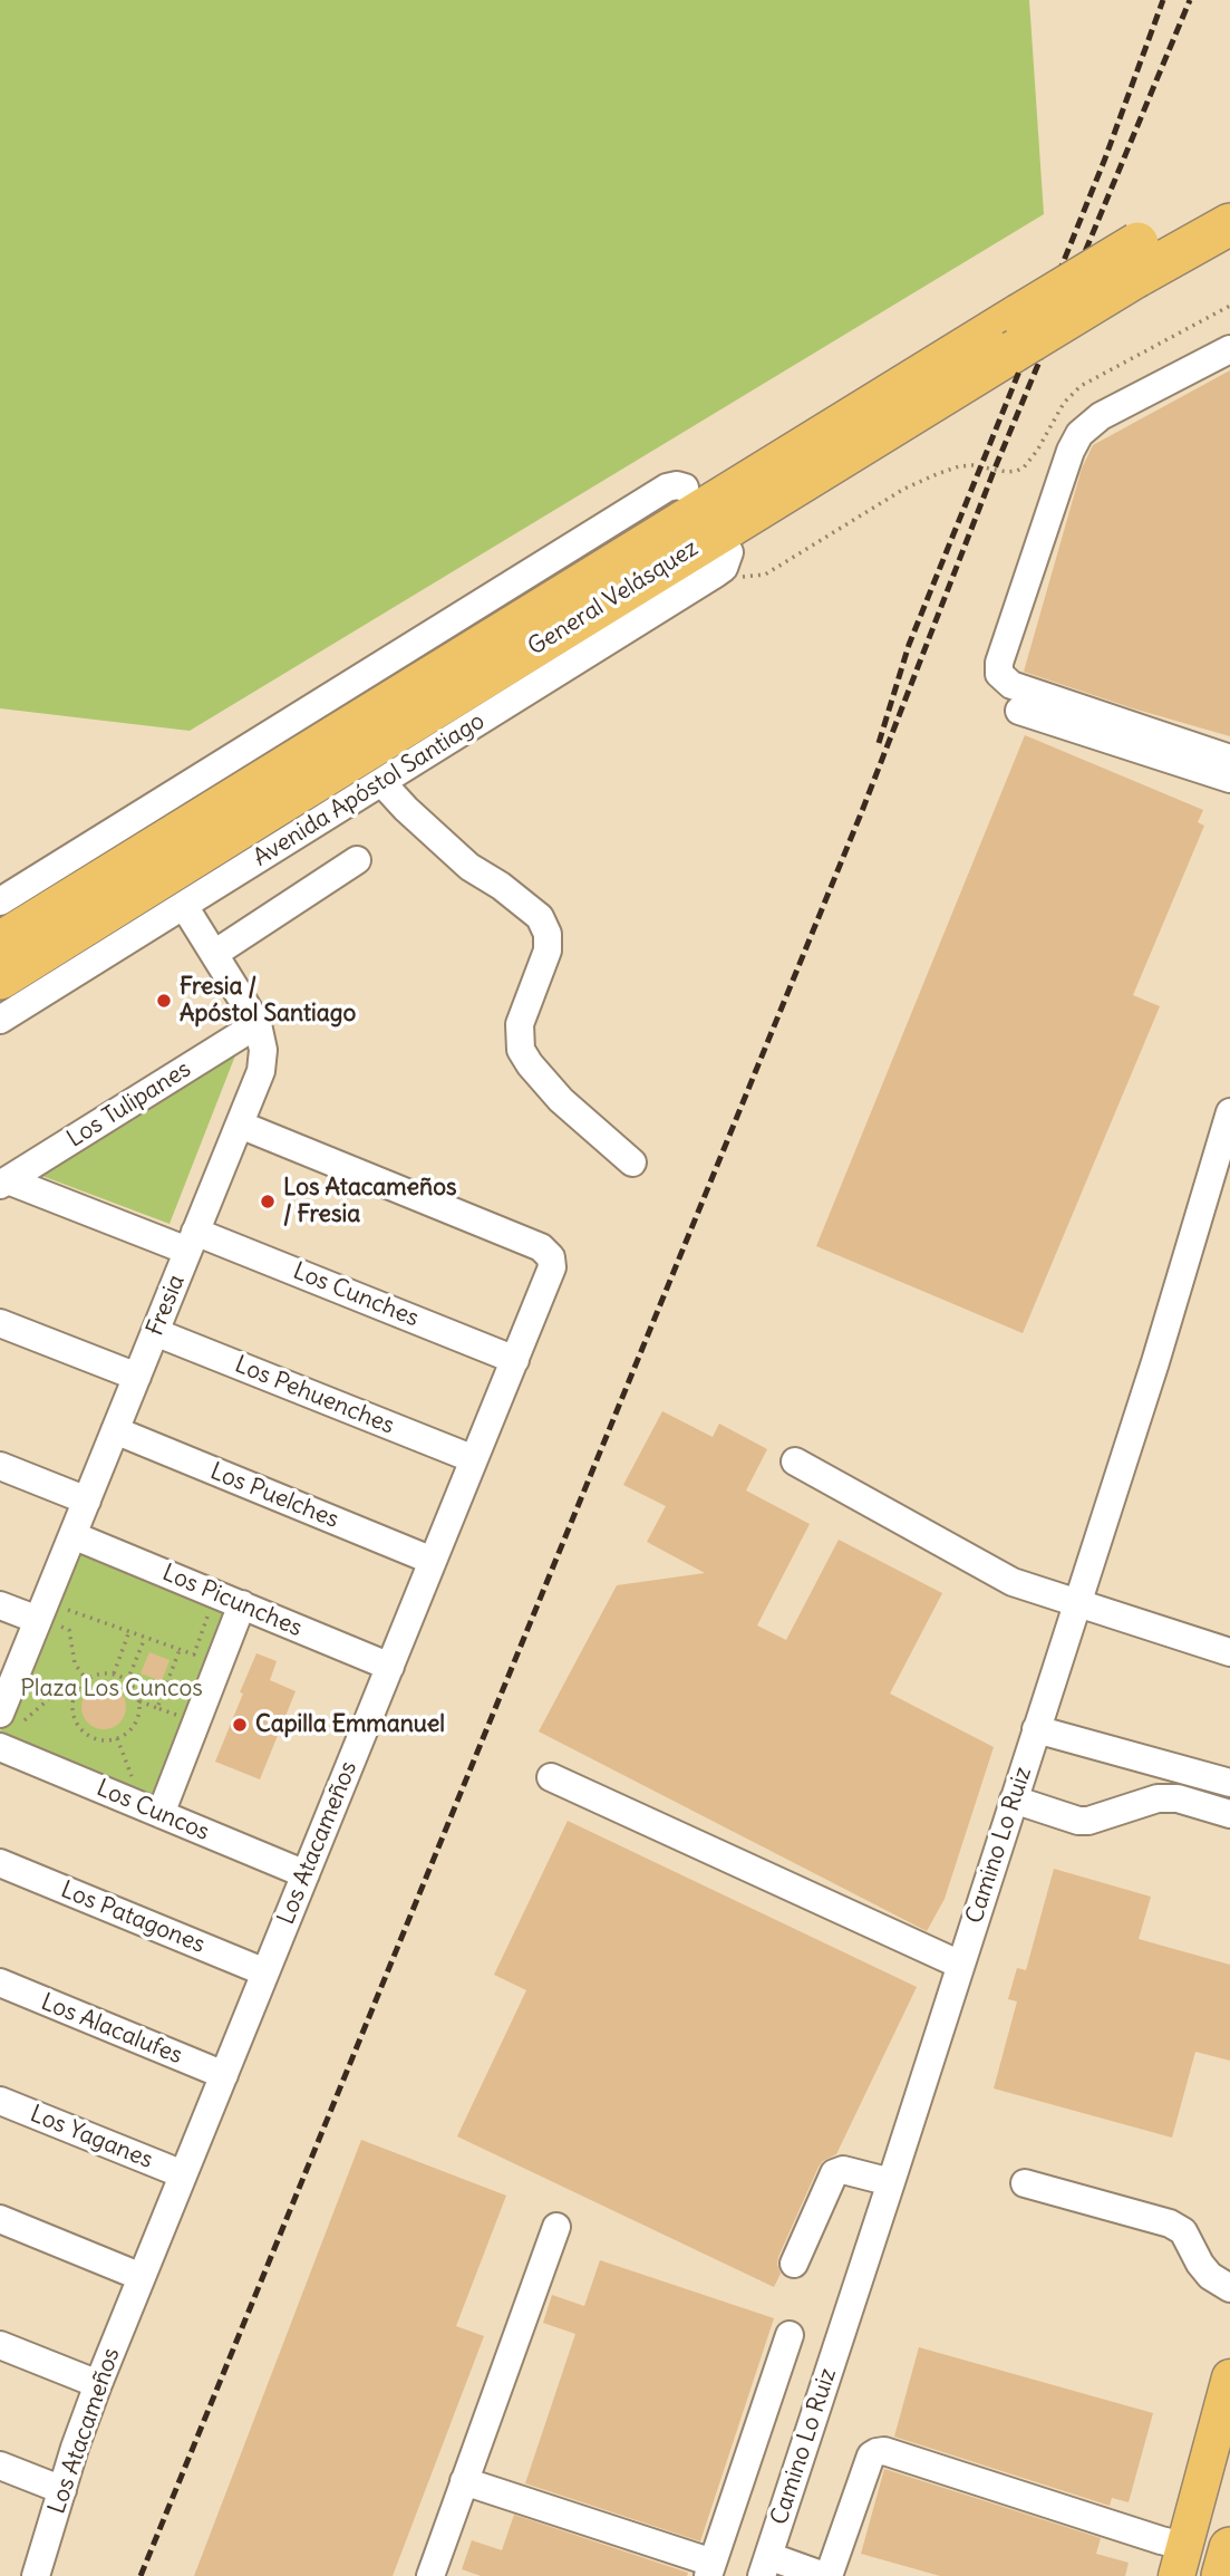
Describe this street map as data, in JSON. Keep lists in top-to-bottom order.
{
  "streets": {
    "highway": ["General Velásquez"],
    "street": [
      "Avenida Apóstol Santiago",
      "Los Tulipanes",
      "Los Cunches",
      "Fresia",
      "Los Pehuenches",
      "Los Puelches",
      "Los Picunches",
      "Los Cuncos",
      "Los Atacameños",
      "Camino Lo Ruiz",
      "Los Patagones",
      "Los Alacalufes",
      "Los Yaganes"
    ]
  },
  "crossings": [
    ["Avenida Apóstol Santiago", "Fresia"],
    ["Los Tulipanes", "Los Cunches"],
    ["Los Tulipanes", "Fresia"],
    ["Los Cunches", "Fresia"],
    ["Los Cunches", "Los Atacameños"],
    ["Fresia", "Los Pehuenches"],
    ["Fresia", "Los Puelches"],
    ["Fresia", "Los Picunches"],
    ["Fresia", "Los Cuncos"],
    ["Fresia", "Los Atacameños"],
    ["Los Pehuenches", "Los Atacameños"],
    ["Los Puelches", "Los Atacameños"],
    ["Los Picunches", "Los Atacameños"],
    ["Los Cuncos", "Los Atacameños"],
    ["Los Atacameños", "Los Patagones"],
    ["Los Atacameños", "Los Alacalufes"],
    ["Los Atacameños", "Los Yaganes"]
  ],
  "parks": ["Plaza Los Cuncos"],
  "places": ["Fresia / Apóstol Santiago", "Los Atacameños / Fresia", "Capilla Emmanuel"]
}
